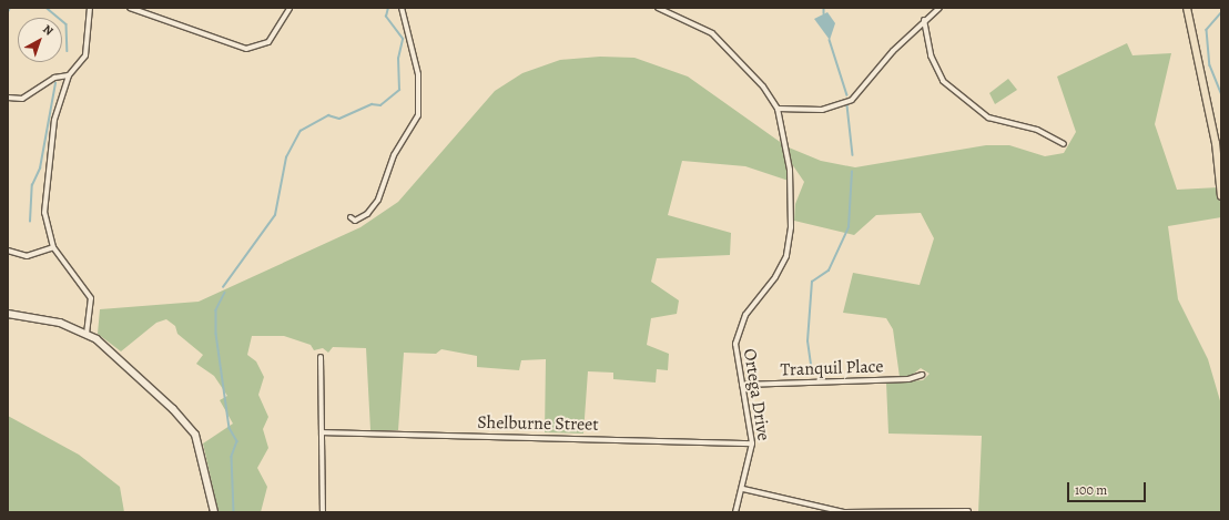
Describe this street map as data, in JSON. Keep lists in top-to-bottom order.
{
  "streets": {
    "street": ["Tranquil Place", "Ortega Drive", "Shelburne Street"]
  },
  "crossings": [
    ["Tranquil Place", "Ortega Drive"],
    ["Ortega Drive", "Shelburne Street"]
  ],
  "scale_bar": "100 m",
  "north": "top right"
}
